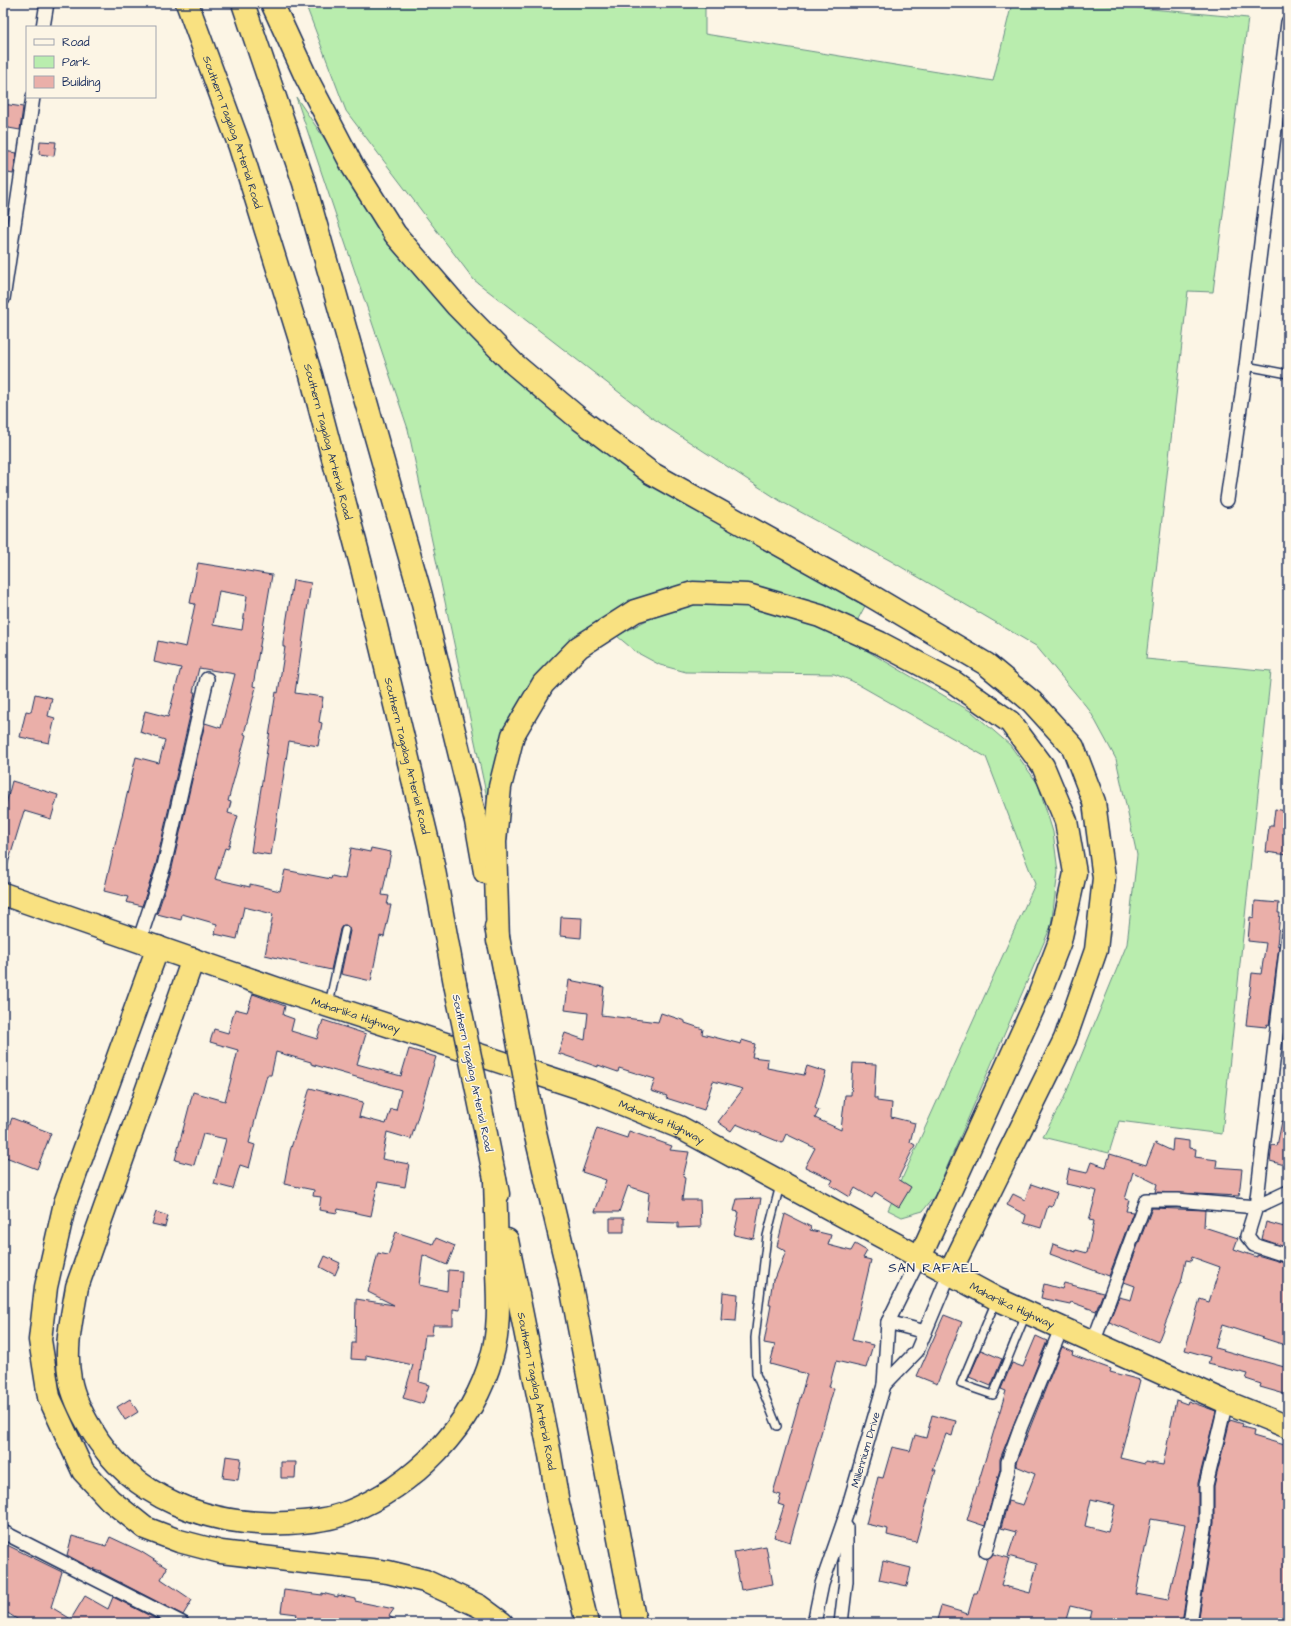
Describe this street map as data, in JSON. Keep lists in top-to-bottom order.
{
  "streets": {
    "highway": ["Southern Tagalog Arterial Road", "Maharlika Highway"],
    "street": ["Millennium Drive"]
  },
  "crossings": [
    ["Maharlika Highway", "Millennium Drive"]
  ],
  "districts": ["SAN RAFAEL"],
  "legend": ["Road", "Park", "Building"]
}
